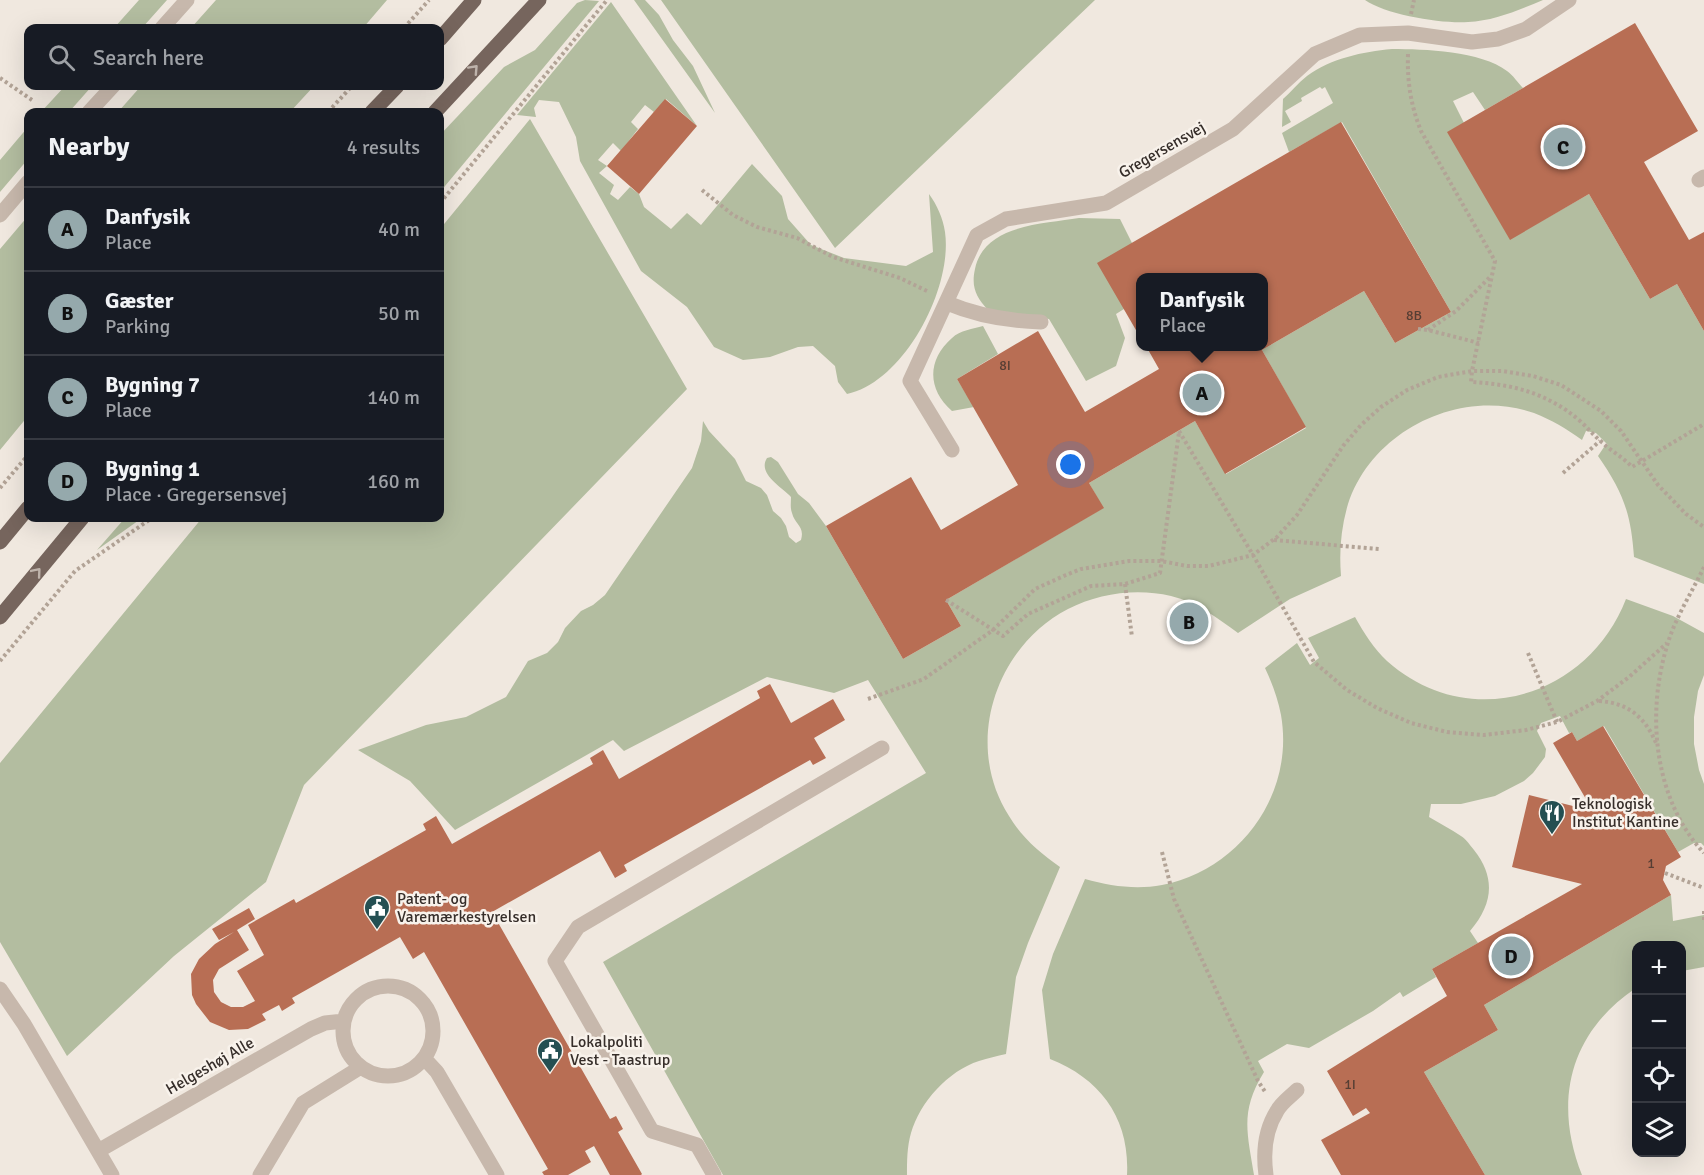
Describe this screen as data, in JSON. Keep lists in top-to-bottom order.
{
  "streets": {
    "street": ["Gregersensvej", "Helgeshøj Alle"]
  },
  "places": {
    "restaurant": ["Teknologisk Institut Kantine"],
    "public building": ["Patent- og Varemærkestyrelsen", "Lokalpoliti Vest - Taastrup"]
  },
  "house_numbers": [
    "8B",
    "8I",
    "1",
    "1I"
  ],
  "page": {
    "search": "Search here",
    "heading": ["Nearby", "4 results"],
    "pins": [
      "C",
      "A",
      "B",
      "D"
    ],
    "list": [
      {
        "mark": "A",
        "name": "Danfysik",
        "note": "Place",
        "value": "40 m"
      },
      {
        "mark": "B",
        "name": "Gæster",
        "note": "Parking",
        "value": "50 m"
      },
      {
        "mark": "C",
        "name": "Bygning 7",
        "note": "Place",
        "value": "140 m"
      },
      {
        "mark": "D",
        "name": "Bygning 1",
        "note": "Place · Gregersensvej",
        "value": "160 m"
      }
    ],
    "popup": ["Danfysik", "Place"],
    "map_buttons": ["+", "−"]
  }
}
